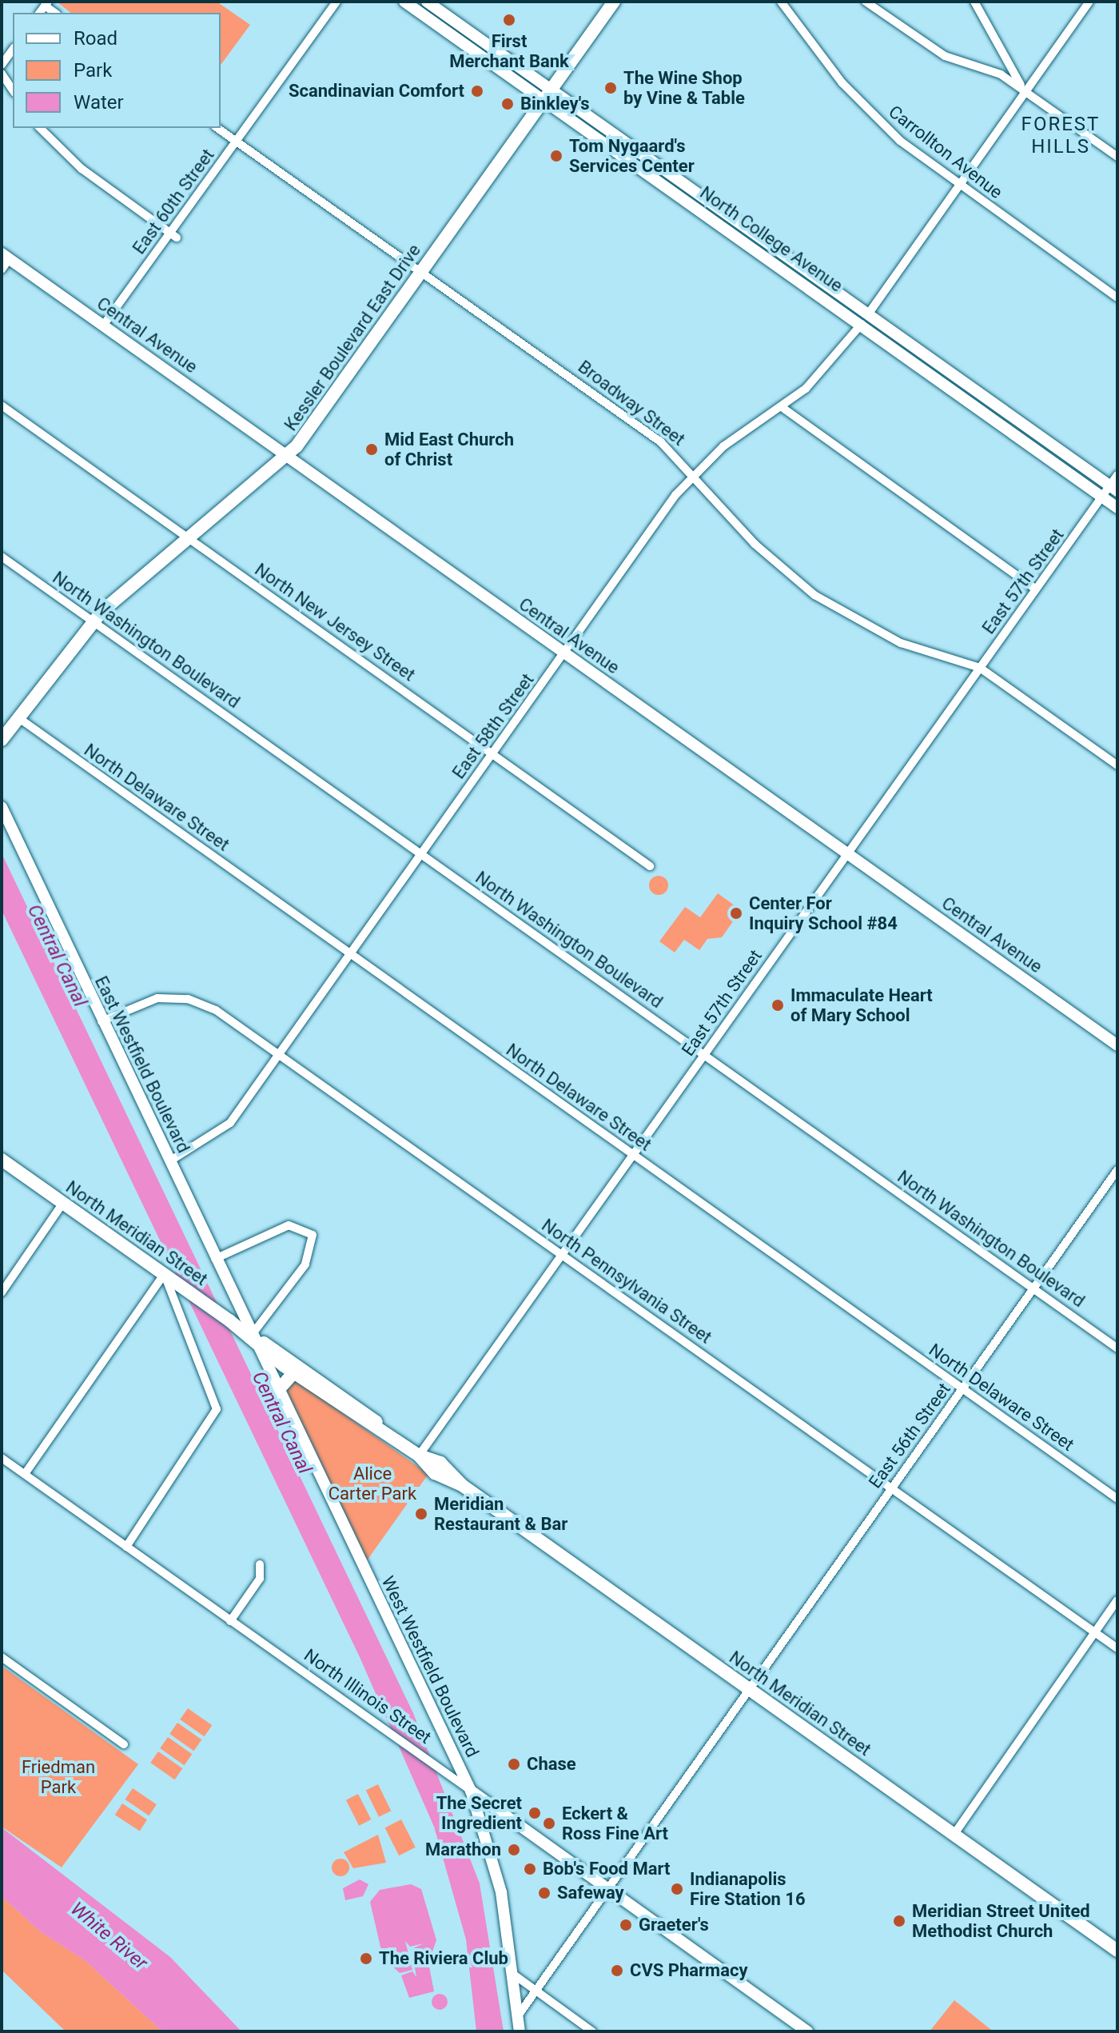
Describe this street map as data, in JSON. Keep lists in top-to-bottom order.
{
  "streets": {
    "main road": [
      "North College Avenue",
      "Central Avenue",
      "Kessler Boulevard East Drive",
      "East Westfield Boulevard",
      "North Meridian Street",
      "West Westfield Boulevard",
      "North Illinois Street"
    ],
    "street": [
      "Carrollton Avenue",
      "East 60th Street",
      "Broadway Street",
      "East 57th Street",
      "North New Jersey Street",
      "North Washington Boulevard",
      "East 58th Street",
      "North Delaware Street",
      "North Pennsylvania Street",
      "East 56th Street"
    ]
  },
  "crossings": [
    ["Carrollton Avenue", "East 58th Street"],
    ["East 60th Street", "Central Avenue"],
    ["East 60th Street", "Broadway Street"],
    ["North College Avenue", "Kessler Boulevard East Drive"],
    ["North College Avenue", "East 57th Street"],
    ["North College Avenue", "East 58th Street"],
    ["Central Avenue", "Kessler Boulevard East Drive"],
    ["Central Avenue", "East 57th Street"],
    ["Central Avenue", "East 58th Street"],
    ["Kessler Boulevard East Drive", "Broadway Street"],
    ["Kessler Boulevard East Drive", "North New Jersey Street"],
    ["Kessler Boulevard East Drive", "North Washington Boulevard"],
    ["Kessler Boulevard East Drive", "North Delaware Street"],
    ["Broadway Street", "East 57th Street"],
    ["Broadway Street", "East 58th Street"],
    ["East 57th Street", "North Washington Boulevard"],
    ["East 57th Street", "North Delaware Street"],
    ["East 57th Street", "North Meridian Street"],
    ["East 57th Street", "North Pennsylvania Street"],
    ["North New Jersey Street", "East 58th Street"],
    ["North Washington Boulevard", "East 58th Street"],
    ["North Washington Boulevard", "East 56th Street"],
    ["East 58th Street", "North Delaware Street"],
    ["East 58th Street", "East Westfield Boulevard"],
    ["East 58th Street", "North Pennsylvania Street"],
    ["North Delaware Street", "East 56th Street"],
    ["East Westfield Boulevard", "North Meridian Street"],
    ["East Westfield Boulevard", "North Pennsylvania Street"],
    ["East Westfield Boulevard", "West Westfield Boulevard"],
    ["North Meridian Street", "East 56th Street"],
    ["North Meridian Street", "West Westfield Boulevard"],
    ["North Pennsylvania Street", "East 56th Street"],
    ["East 56th Street", "West Westfield Boulevard"],
    ["East 56th Street", "North Illinois Street"],
    ["West Westfield Boulevard", "North Illinois Street"]
  ],
  "districts": ["FOREST HILLS"],
  "water": ["Central Canal", "White River"],
  "parks": ["Alice Carter Park", "Friedman Park"],
  "places": [
    "First Merchant Bank",
    "The Wine Shop by Vine & Table",
    "Scandinavian Comfort",
    "Binkley's",
    "Tom Nygaard's Services Center",
    "Mid East Church of Christ",
    "Center For Inquiry School #84",
    "Immaculate Heart of Mary School",
    "Meridian Restaurant & Bar",
    "Chase",
    "The Secret Ingredient",
    "Eckert & Ross Fine Art",
    "Marathon",
    "Bob's Food Mart",
    "Indianapolis Fire Station 16",
    "Safeway",
    "Meridian Street United Methodist Church",
    "Graeter's",
    "The Riviera Club",
    "CVS Pharmacy"
  ],
  "legend": ["Road", "Park", "Water"]
}
